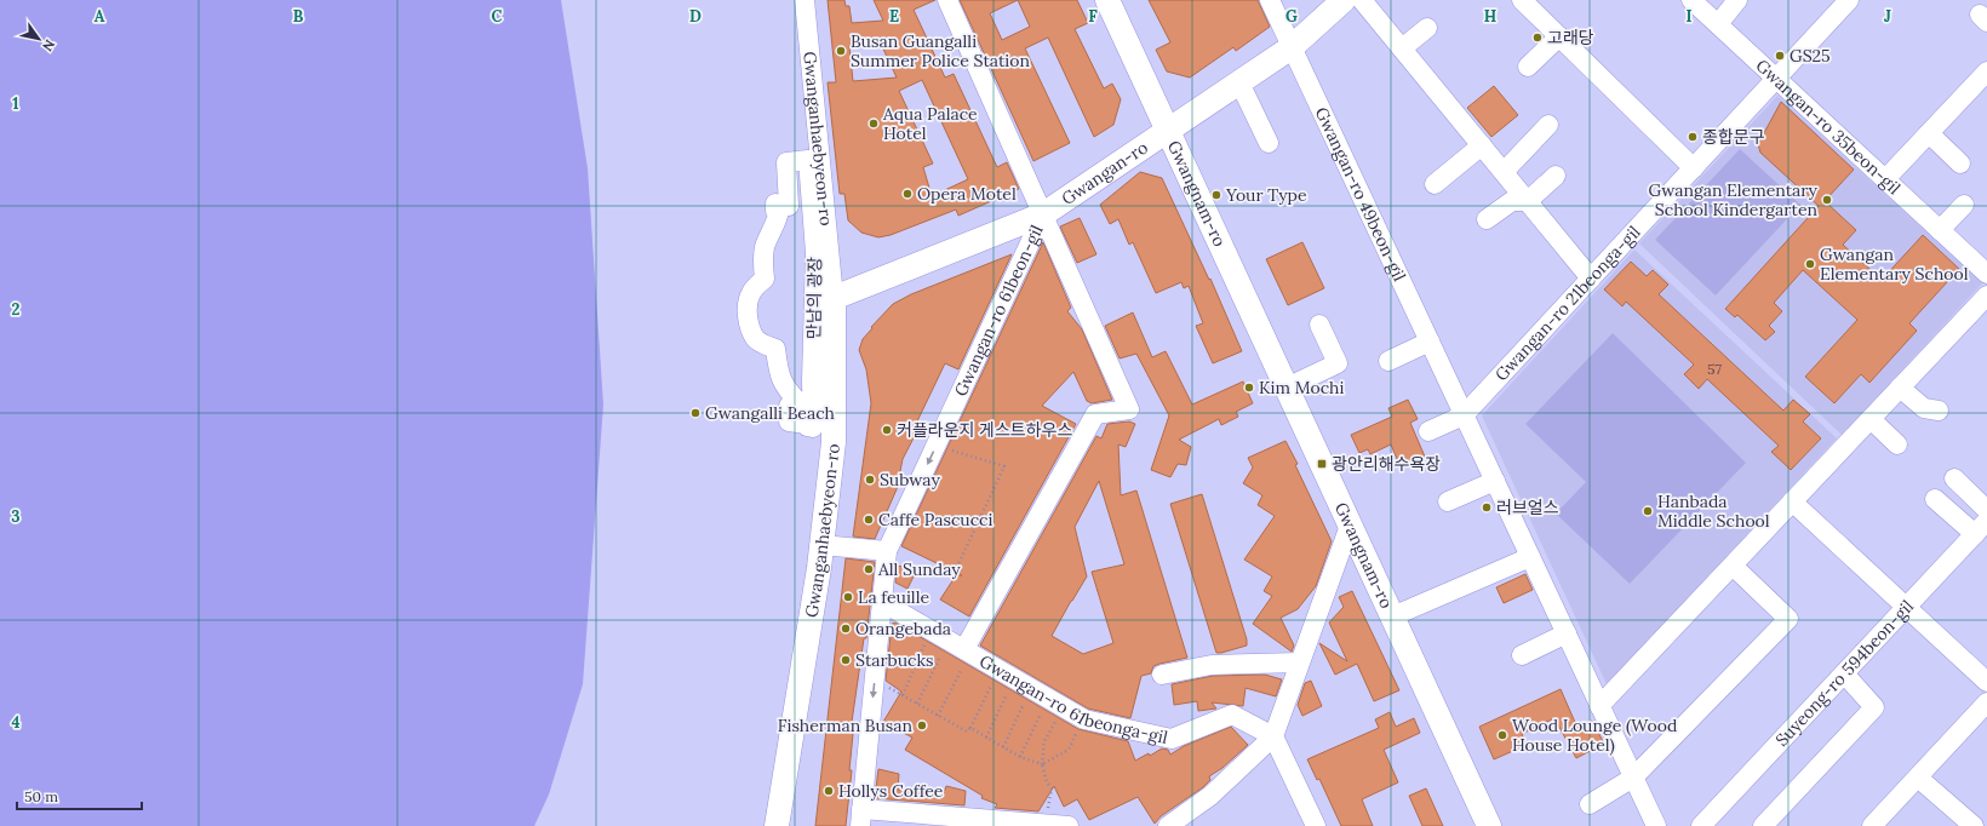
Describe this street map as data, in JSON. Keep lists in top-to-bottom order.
{
  "streets": {
    "main road": ["Gwanganhaebyeon-ro", "Gwangan-ro", "Gwangnam-ro"],
    "street": [
      "Gwangan-ro 35beon-gil",
      "Gwangan-ro 49beon-gil",
      "만남의 광장",
      "Gwangan-ro 21beonga-gil",
      "Gwangan-ro 61beon-gil",
      "Suyeong-ro 594beon-gil",
      "Gwangan-ro 61beonga-gil"
    ]
  },
  "crossings": [
    ["Gwangan-ro 35beon-gil", "Gwangan-ro 21beonga-gil"],
    ["Gwanganhaebyeon-ro", "Gwangan-ro"],
    ["Gwangan-ro", "Gwangnam-ro"],
    ["Gwangan-ro", "Gwangan-ro 49beon-gil"],
    ["Gwangan-ro", "Gwangan-ro 61beon-gil"],
    ["Gwangan-ro", "Gwangan-ro 61beonga-gil"],
    ["Gwangnam-ro", "Gwangan-ro 49beon-gil"],
    ["Gwangan-ro 49beon-gil", "Gwangan-ro 21beonga-gil"],
    ["Gwangan-ro 61beon-gil", "Gwangan-ro 61beonga-gil"]
  ],
  "one_way": ["Gwangan-ro 61beon-gil"],
  "places": {
    "other": [
      "고래당",
      "Busan Guangalli Summer Police Station",
      "GS25",
      "Aqua Palace Hotel",
      "종합문구",
      "Opera Motel",
      "Your Type",
      "Gwangan Elementary School Kindergarten",
      "Gwangan Elementary School",
      "Kim Mochi",
      "Gwangalli Beach",
      "커플라운지 게스트하우스",
      "Subway",
      "러브얼스",
      "Hanbada Middle School",
      "Caffe Pascucci",
      "All Sunday",
      "La feuille",
      "Orangebada",
      "Starbucks",
      "Fisherman Busan",
      "Wood Lounge (Wood House Hotel)",
      "Hollys Coffee"
    ],
    "transit": ["광안리해수욕장"]
  },
  "house_numbers": ["57"],
  "scale_bar": "50 m",
  "north": "bottom right",
  "grid": {
    "columns": [
      "A",
      "B",
      "C",
      "D",
      "E",
      "F",
      "G",
      "H",
      "I",
      "J"
    ],
    "rows": [
      "1",
      "2",
      "3",
      "4"
    ]
  }
}
